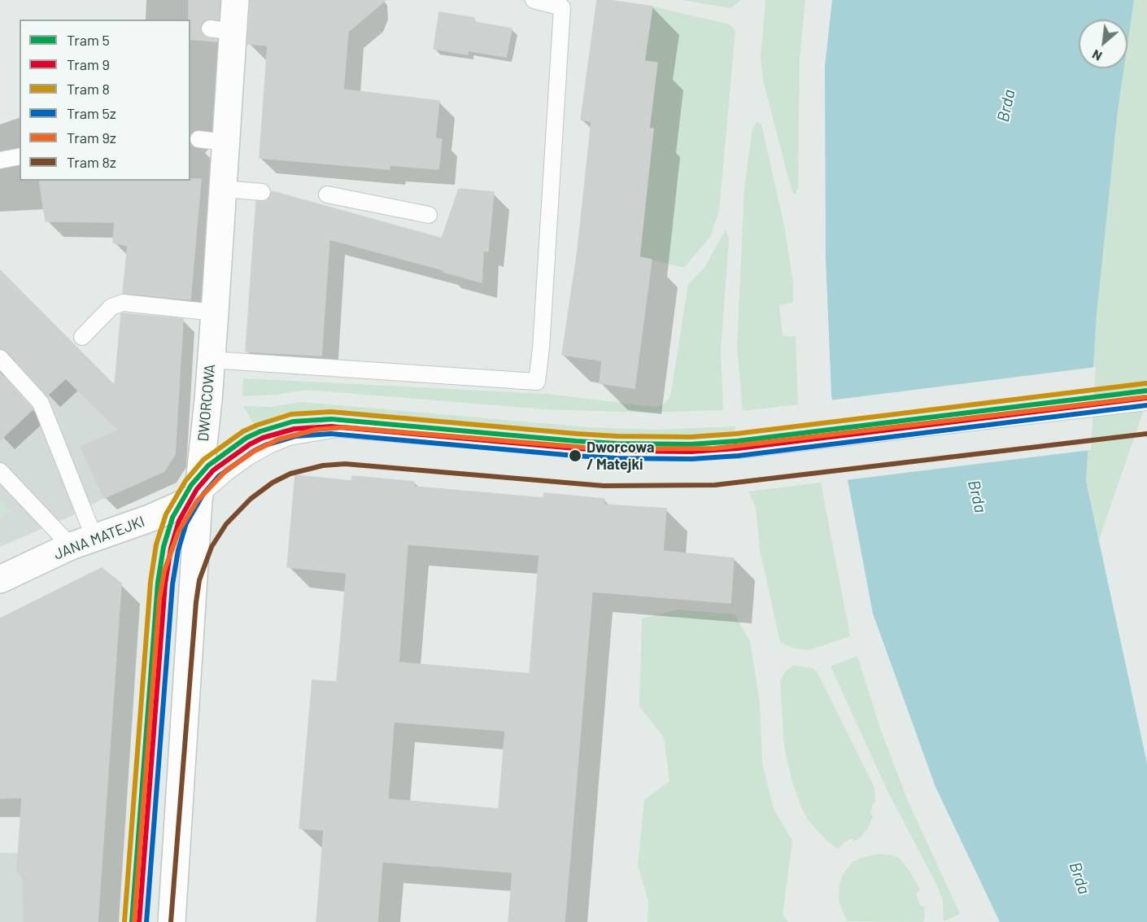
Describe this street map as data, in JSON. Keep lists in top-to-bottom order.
{
  "streets": {
    "street": ["DWORCOWA", "JANA MATEJKI"]
  },
  "crossings": [
    ["DWORCOWA", "JANA MATEJKI"]
  ],
  "water": ["Brda"],
  "places": ["Dworcowa / Matejki"],
  "lines": [
    "tram line 8",
    "tram line 5",
    "tram line 9z",
    "tram line 9",
    "tram line 5z",
    "tram line 8z"
  ],
  "legend": [
    "Tram 5",
    "Tram 9",
    "Tram 8",
    "Tram 5z",
    "Tram 9z",
    "Tram 8z"
  ],
  "north": "bottom left"
}
